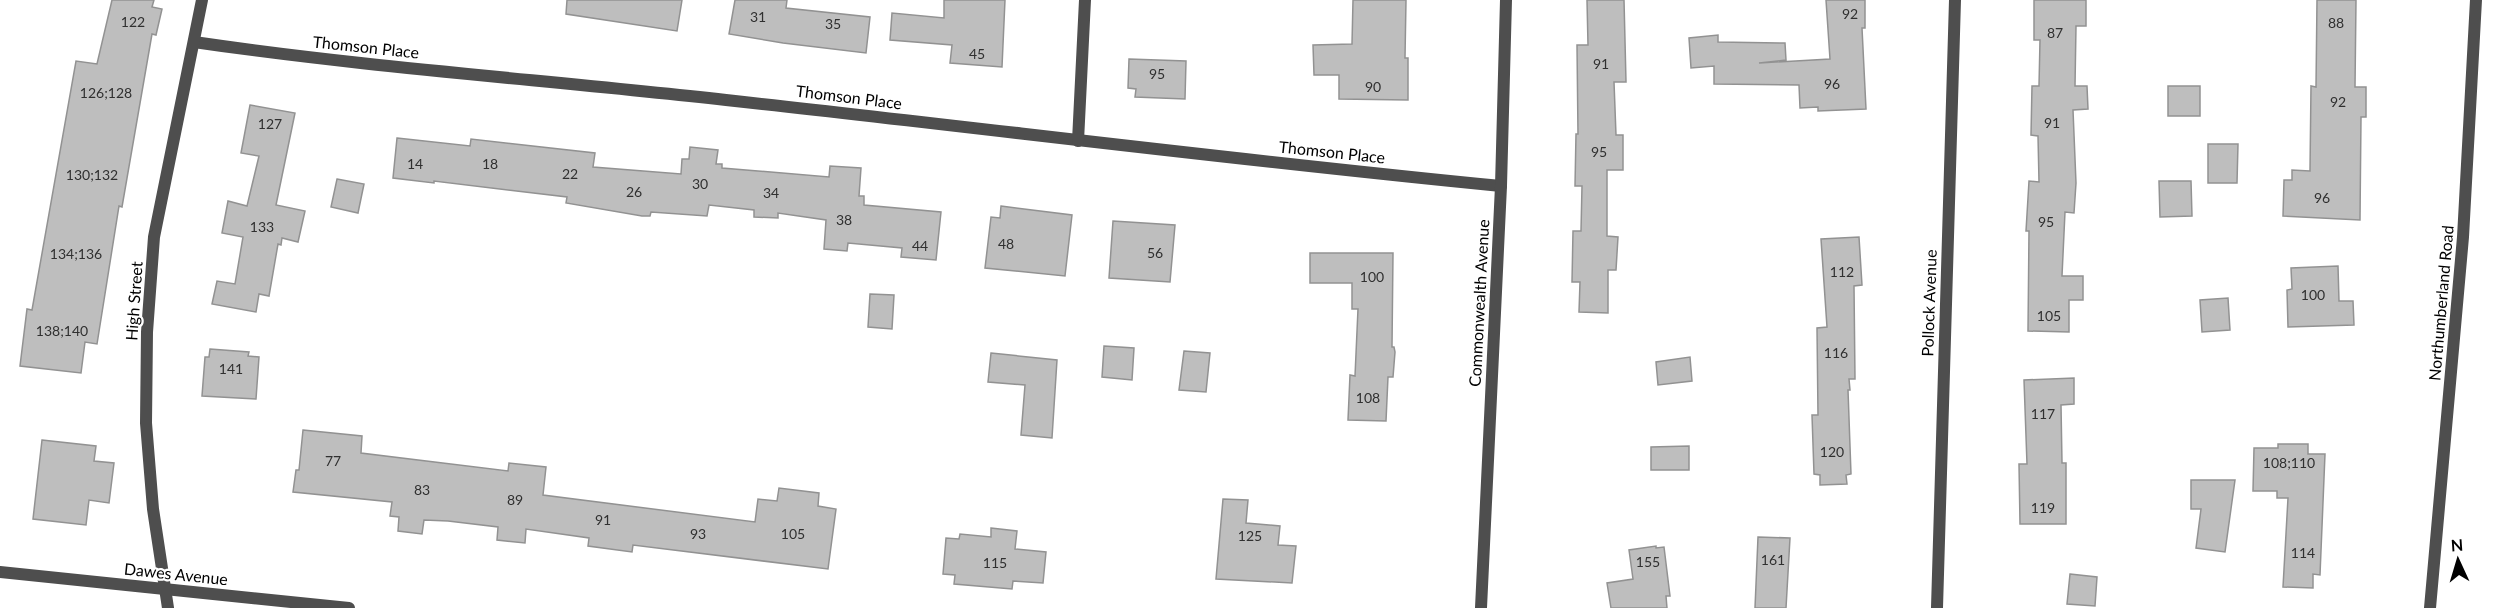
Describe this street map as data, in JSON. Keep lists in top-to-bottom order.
{
  "streets": {
    "street": [
      "Thomson Place",
      "High Street",
      "Commonwealth Avenue",
      "Pollock Avenue",
      "Northumberland Road",
      "Dawes Avenue"
    ]
  },
  "crossings": [
    ["Thomson Place", "High Street"],
    ["Thomson Place", "Commonwealth Avenue"],
    ["High Street", "Dawes Avenue"]
  ],
  "house_numbers": [
    "92",
    "31",
    "122",
    "88",
    "35",
    "87",
    "45",
    "91",
    "95",
    "96",
    "90",
    "126;128",
    "92",
    "91",
    "127",
    "95",
    "14",
    "18",
    "22",
    "130;132",
    "30",
    "26",
    "34",
    "96",
    "38",
    "95",
    "133",
    "48",
    "44",
    "56",
    "134;136",
    "112",
    "100",
    "100",
    "105",
    "138;140",
    "116",
    "141",
    "108",
    "117",
    "120",
    "77",
    "108;110",
    "83",
    "89",
    "119",
    "91",
    "93",
    "105",
    "125",
    "114",
    "161",
    "155",
    "115"
  ],
  "north": "top"
}
